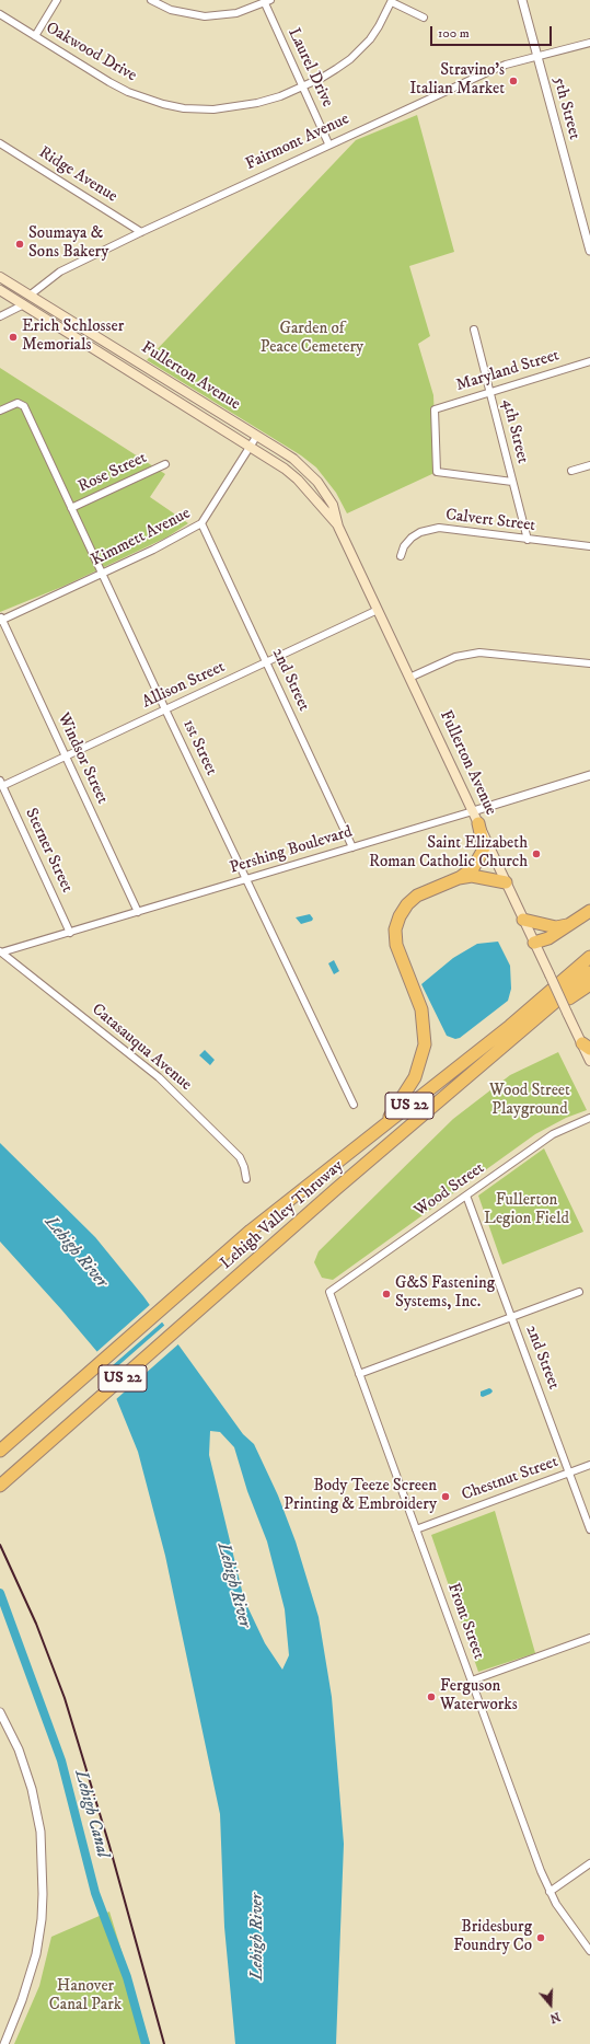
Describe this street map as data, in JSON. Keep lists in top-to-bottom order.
{
  "streets": {
    "highway": ["US 22", "Lehigh Valley Thruway"],
    "main road": ["Fullerton Avenue"],
    "street": [
      "Oakwood Drive",
      "Laurel Drive",
      "5th Street",
      "Fairmont Avenue",
      "Ridge Avenue",
      "Maryland Street",
      "4th Street",
      "Rose Street",
      "Calvert Street",
      "Kimmett Avenue",
      "2nd Street",
      "Allison Street",
      "1st Street",
      "Windsor Street",
      "Sterner Street",
      "Pershing Boulevard",
      "Catasauqua Avenue",
      "Wood Street",
      "Chestnut Street",
      "Front Street"
    ]
  },
  "crossings": [
    ["Oakwood Drive", "Laurel Drive"],
    ["Laurel Drive", "Fairmont Avenue"],
    ["5th Street", "Fairmont Avenue"],
    ["Fairmont Avenue", "Ridge Avenue"],
    ["Fairmont Avenue", "Fullerton Avenue"],
    ["Maryland Street", "4th Street"],
    ["Fullerton Avenue", "Kimmett Avenue"],
    ["Fullerton Avenue", "Allison Street"],
    ["Fullerton Avenue", "Pershing Boulevard"],
    ["4th Street", "Calvert Street"],
    ["Rose Street", "1st Street"],
    ["Kimmett Avenue", "2nd Street"],
    ["Kimmett Avenue", "1st Street"],
    ["Kimmett Avenue", "Windsor Street"],
    ["2nd Street", "Allison Street"],
    ["2nd Street", "Pershing Boulevard"],
    ["2nd Street", "Wood Street"],
    ["2nd Street", "Chestnut Street"],
    ["Allison Street", "1st Street"],
    ["Allison Street", "Windsor Street"],
    ["Allison Street", "Sterner Street"],
    ["1st Street", "Pershing Boulevard"],
    ["Windsor Street", "Pershing Boulevard"],
    ["Sterner Street", "Pershing Boulevard"],
    ["Pershing Boulevard", "Catasauqua Avenue"],
    ["Wood Street", "Front Street"],
    ["Chestnut Street", "Front Street"]
  ],
  "water": ["Lehigh River", "Lehigh Canal"],
  "parks": [
    "Garden of Peace Cemetery",
    "Wood Street Playground",
    "Fullerton Legion Field",
    "Hanover Canal Park"
  ],
  "places": [
    "Stravino's Italian Market",
    "Soumaya & Sons Bakery",
    "Erich Schlosser Memorials",
    "Saint Elizabeth Roman Catholic Church",
    "G&S Fastening Systems, Inc.",
    "Body Teeze Screen Printing & Embroidery",
    "Ferguson Waterworks",
    "Bridesburg Foundry Co"
  ],
  "scale_bar": "100 m",
  "north": "bottom"
}
